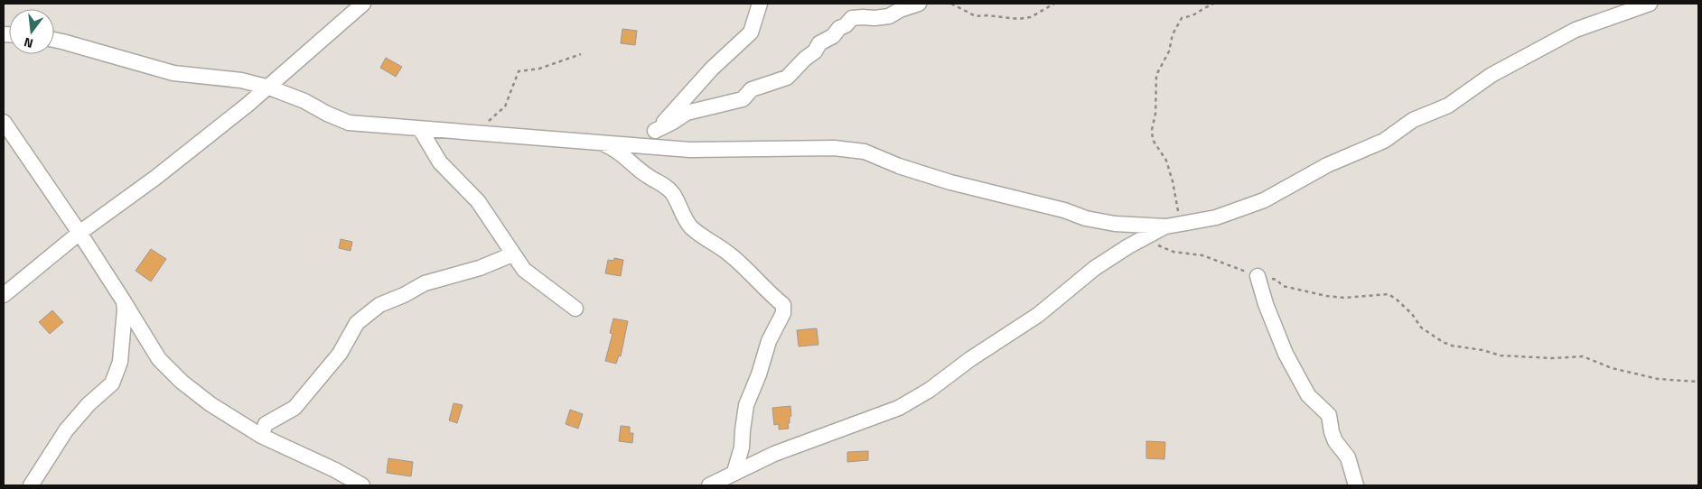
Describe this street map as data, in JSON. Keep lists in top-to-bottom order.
{
  "north": "bottom"
}
